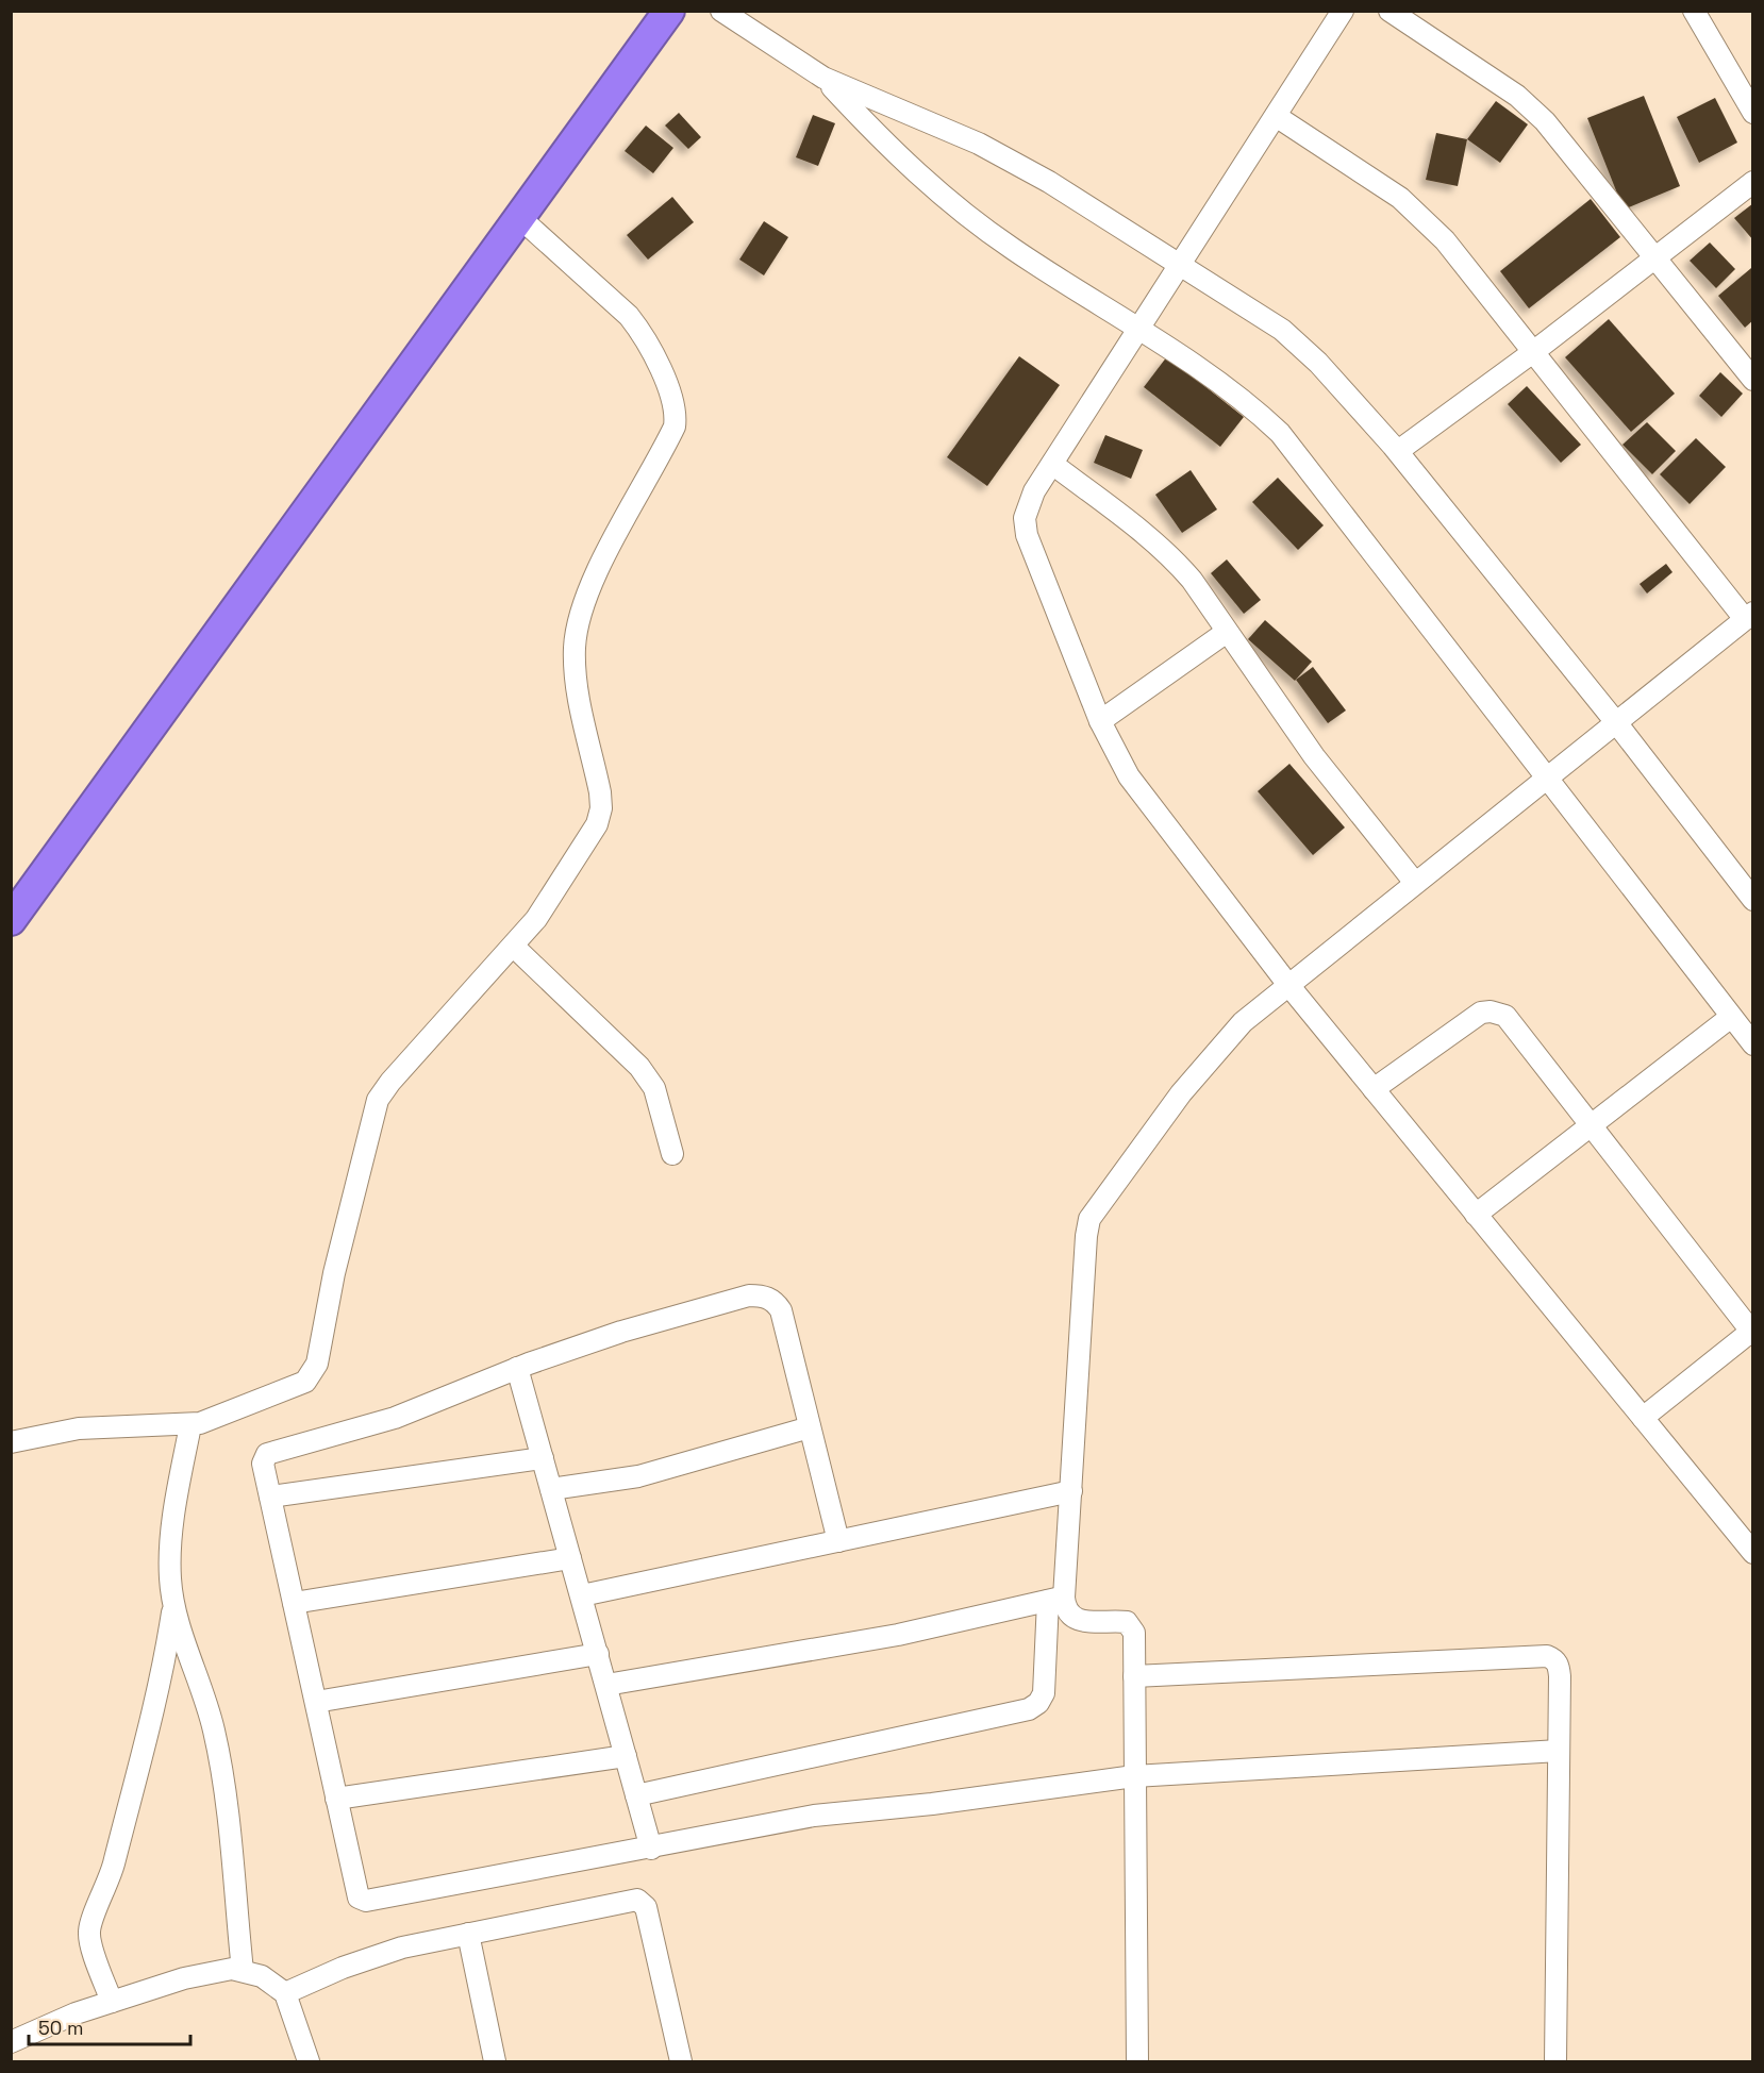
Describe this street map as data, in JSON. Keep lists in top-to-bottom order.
{
  "scale_bar": "50 m"
}
